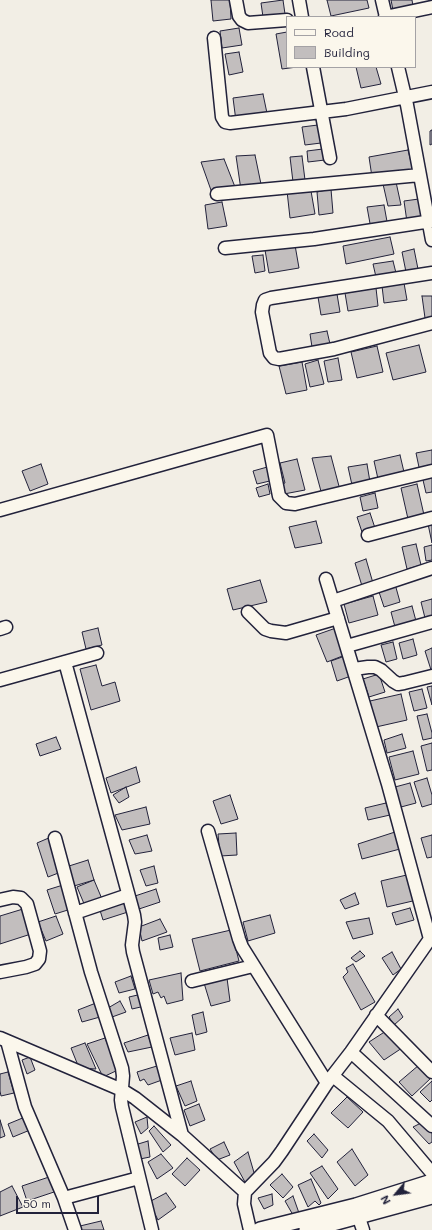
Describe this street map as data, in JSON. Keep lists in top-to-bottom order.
{
  "legend": ["Road", "Building"],
  "scale_bar": "50 m",
  "north": "bottom left"
}
